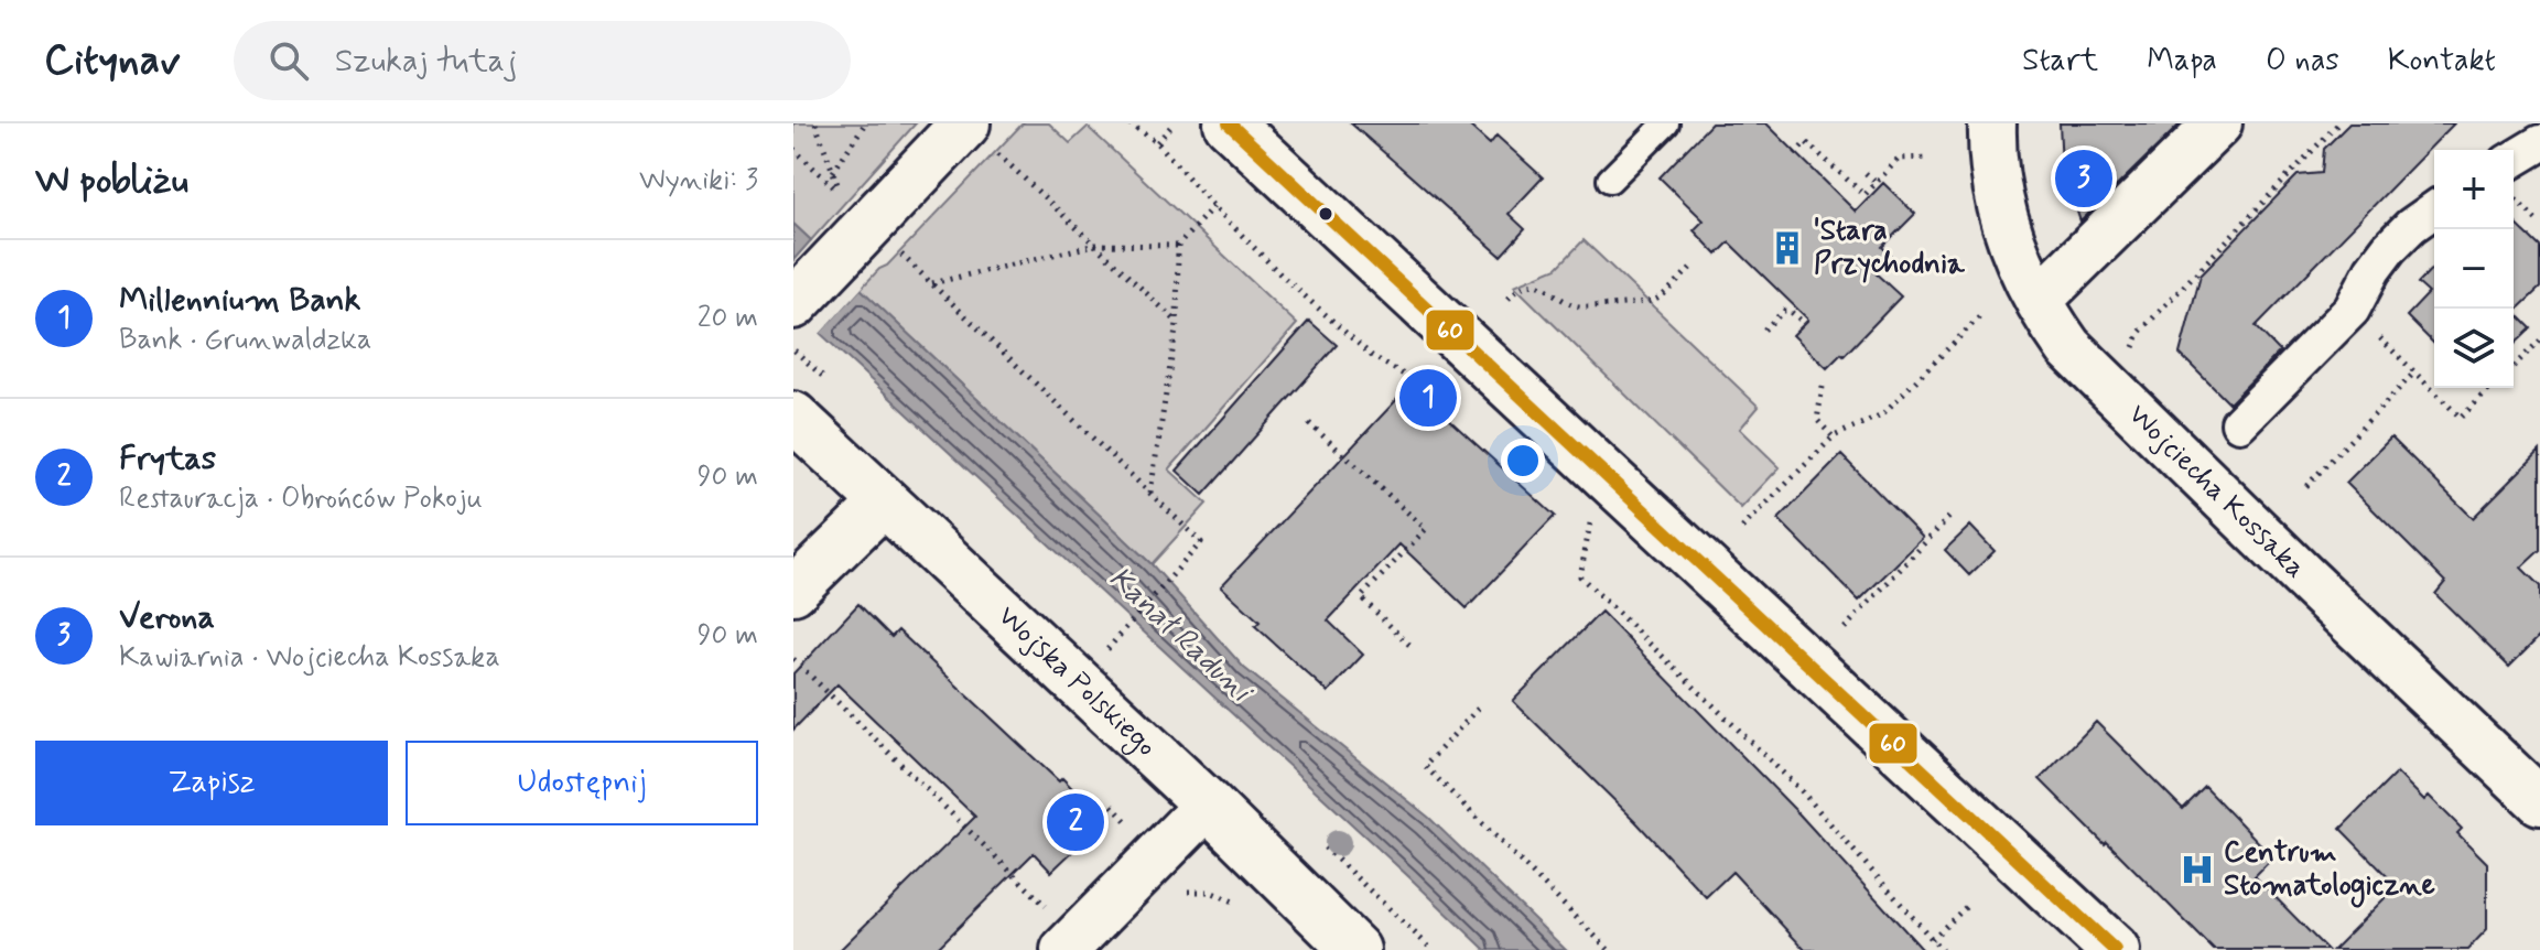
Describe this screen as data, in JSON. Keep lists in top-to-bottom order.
{
  "streets": {
    "main road": ["Wojska Polskiego"],
    "street": ["Wojciecha Kossaka"]
  },
  "water": ["Kanał Raduni"],
  "places": {
    "building": ["'Stara Przychodnia"],
    "hospital": ["Centrum Stomatologiczne"]
  },
  "lines": ["transit line 60"],
  "page": {
    "header": "Citynav",
    "search": "Szukaj tutaj",
    "nav": [
      "Start",
      "Mapa",
      "O nas",
      "Kontakt"
    ],
    "heading": ["W pobliżu", "Wyniki: 3"],
    "pins": ["3", "1", "2"],
    "map_buttons": ["+", "−"],
    "list": [
      {
        "mark": "1",
        "name": "Millennium Bank",
        "note": "Bank · Grunwaldzka",
        "value": "20 m"
      },
      {
        "mark": "2",
        "name": "Frytas",
        "note": "Restauracja · Obrońców Pokoju",
        "value": "90 m"
      },
      {
        "mark": "3",
        "name": "Verona",
        "note": "Kawiarnia · Wojciecha Kossaka",
        "value": "90 m"
      }
    ],
    "buttons": ["Zapisz", "Udostępnij"]
  }
}
